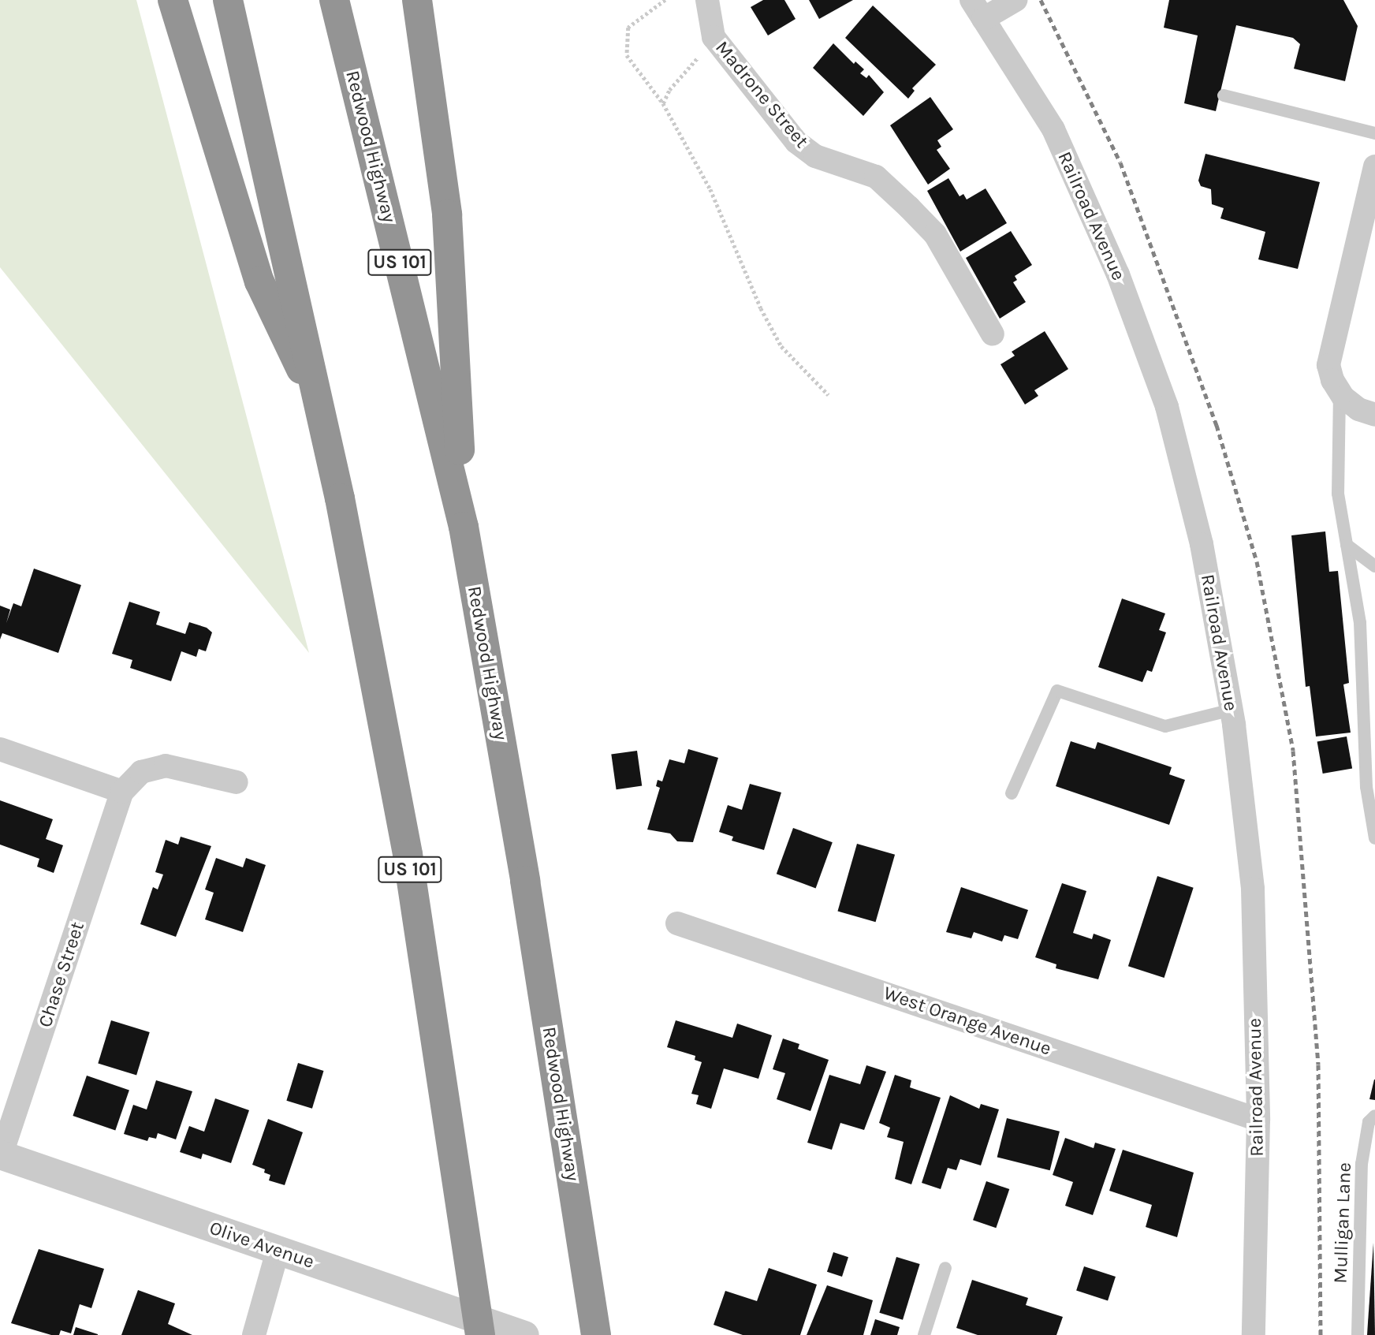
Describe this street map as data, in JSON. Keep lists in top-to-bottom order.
{
  "streets": {
    "highway": ["Redwood Highway", "US 101"],
    "street": [
      "Madrone Street",
      "Railroad Avenue",
      "Chase Street",
      "West Orange Avenue",
      "Olive Avenue"
    ],
    "lane": ["Mulligan Lane"]
  },
  "crossings": [
    ["Railroad Avenue", "West Orange Avenue"],
    ["Chase Street", "Olive Avenue"]
  ]
}
